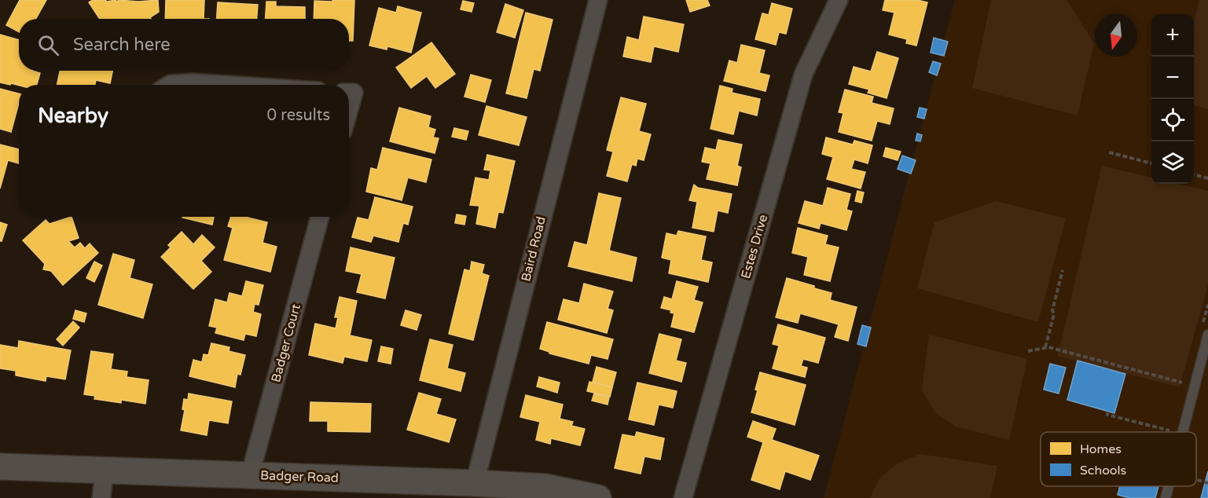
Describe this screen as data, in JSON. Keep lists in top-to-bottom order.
{
  "streets": {
    "street": [
      "Estes Drive",
      "Baird Road",
      "Badger Court",
      "Badger Road"
    ]
  },
  "crossings": [
    ["Baird Road", "Badger Road"],
    ["Badger Court", "Badger Road"]
  ],
  "legend": ["Homes", "Schools"],
  "north": "bottom",
  "page": {
    "map_buttons": ["+", "−"],
    "search": "Search here",
    "heading": ["Nearby", "0 results"]
  }
}
